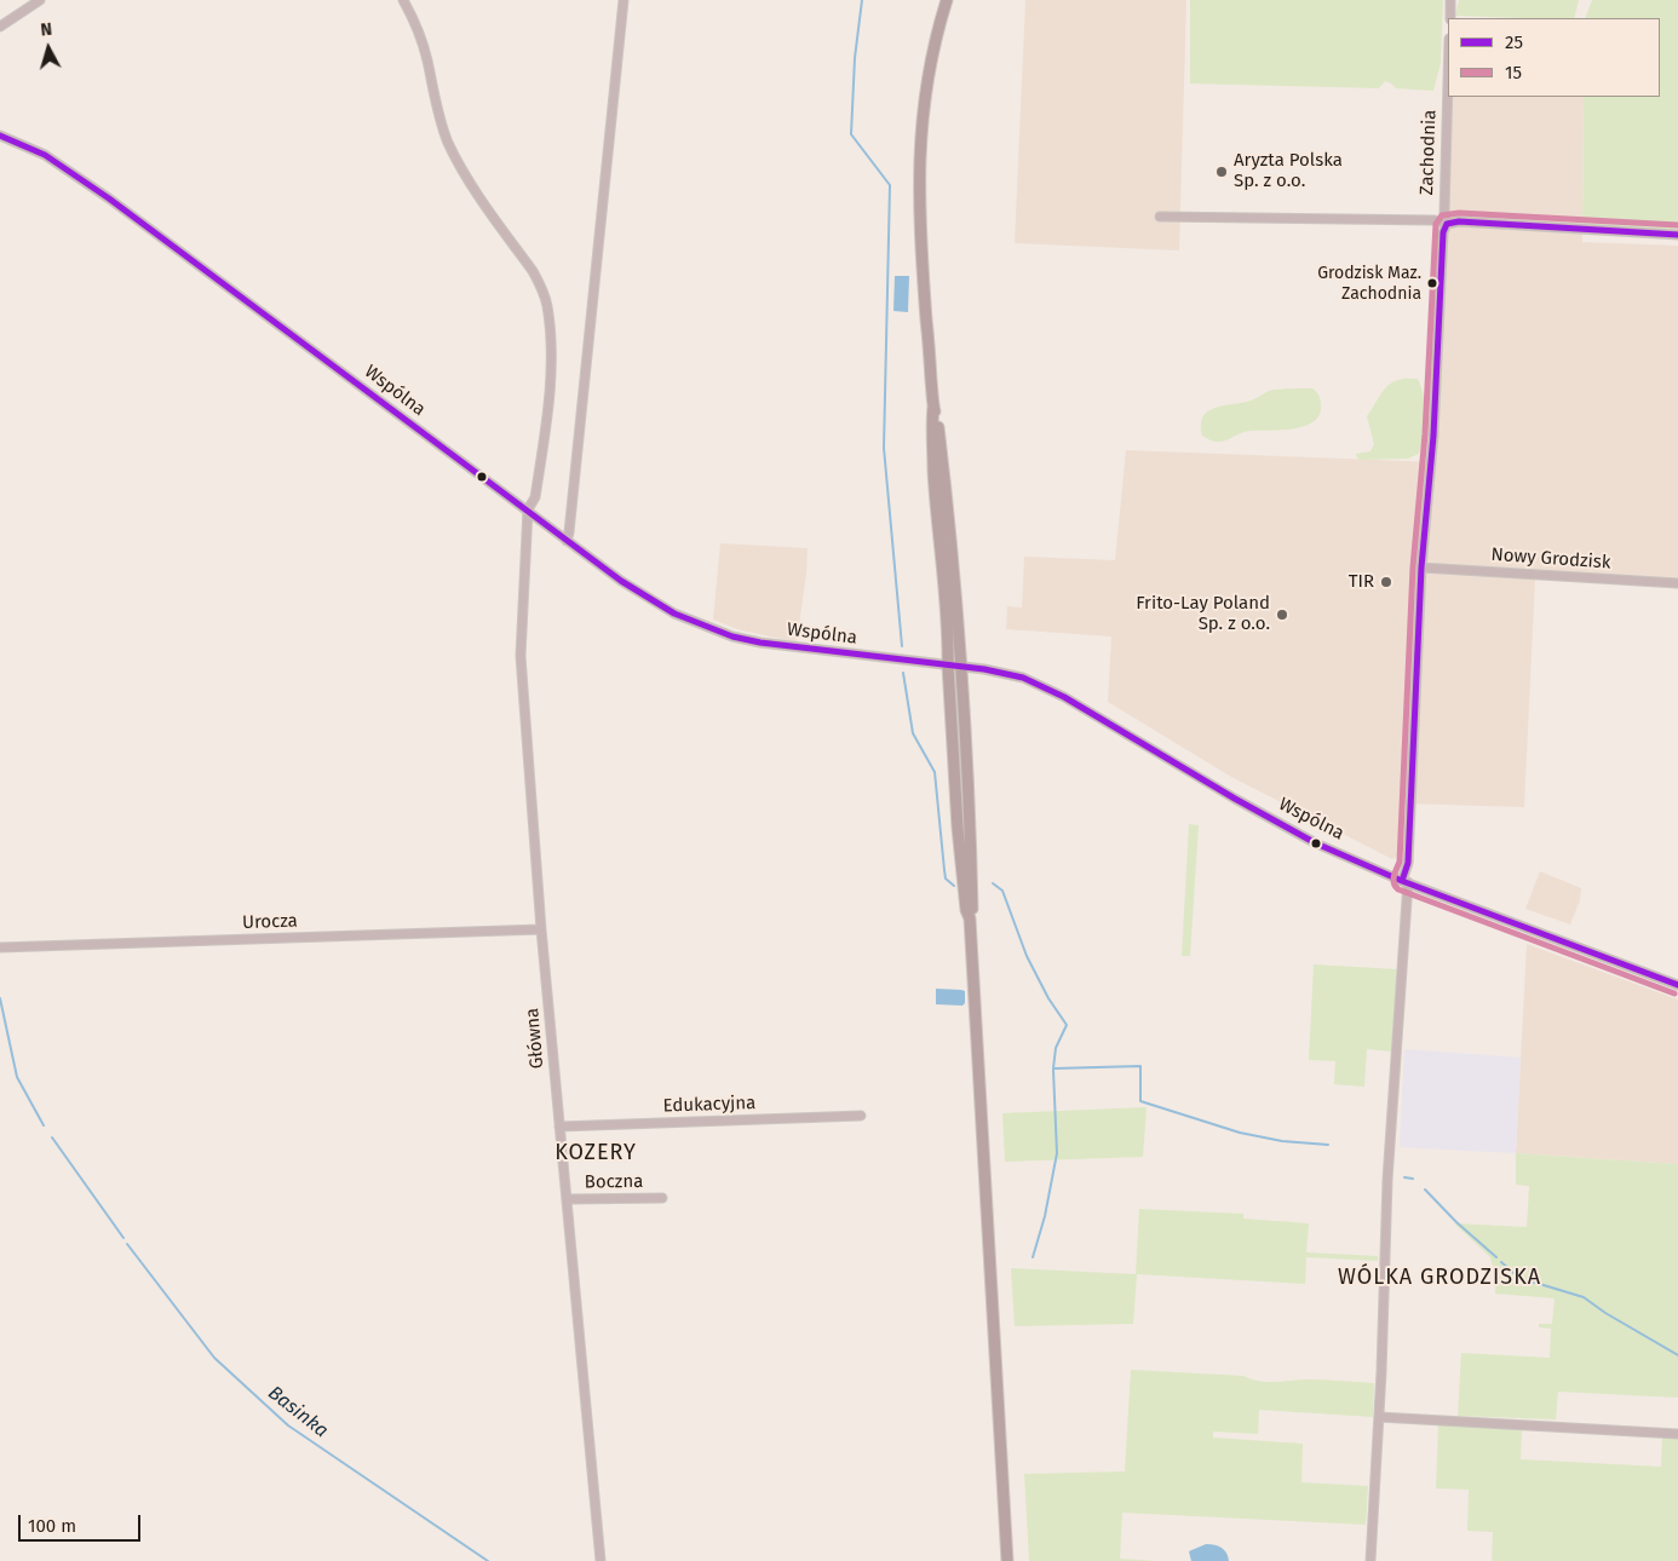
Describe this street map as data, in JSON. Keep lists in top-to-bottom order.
{
  "streets": {
    "street": [
      "Zachodnia",
      "Wspólna",
      "Nowy Grodzisk",
      "Urocza",
      "Główna",
      "Edukacyjna",
      "Boczna"
    ]
  },
  "crossings": [
    ["Zachodnia", "Wspólna"],
    ["Zachodnia", "Nowy Grodzisk"],
    ["Wspólna", "Główna"],
    ["Urocza", "Główna"],
    ["Główna", "Edukacyjna"],
    ["Główna", "Boczna"]
  ],
  "districts": ["KOZERY", "WÓLKA GRODZISKA"],
  "water": ["Basinka"],
  "places": [
    "Aryzta Polska Sp. z o.o.",
    "Grodzisk Maz. Zachodnia",
    "TIR",
    "Frito-Lay Poland Sp. z o.o."
  ],
  "lines": ["transit line 25", "transit line 15"],
  "legend": ["25", "15"],
  "scale_bar": "100 m",
  "north": "top"
}
